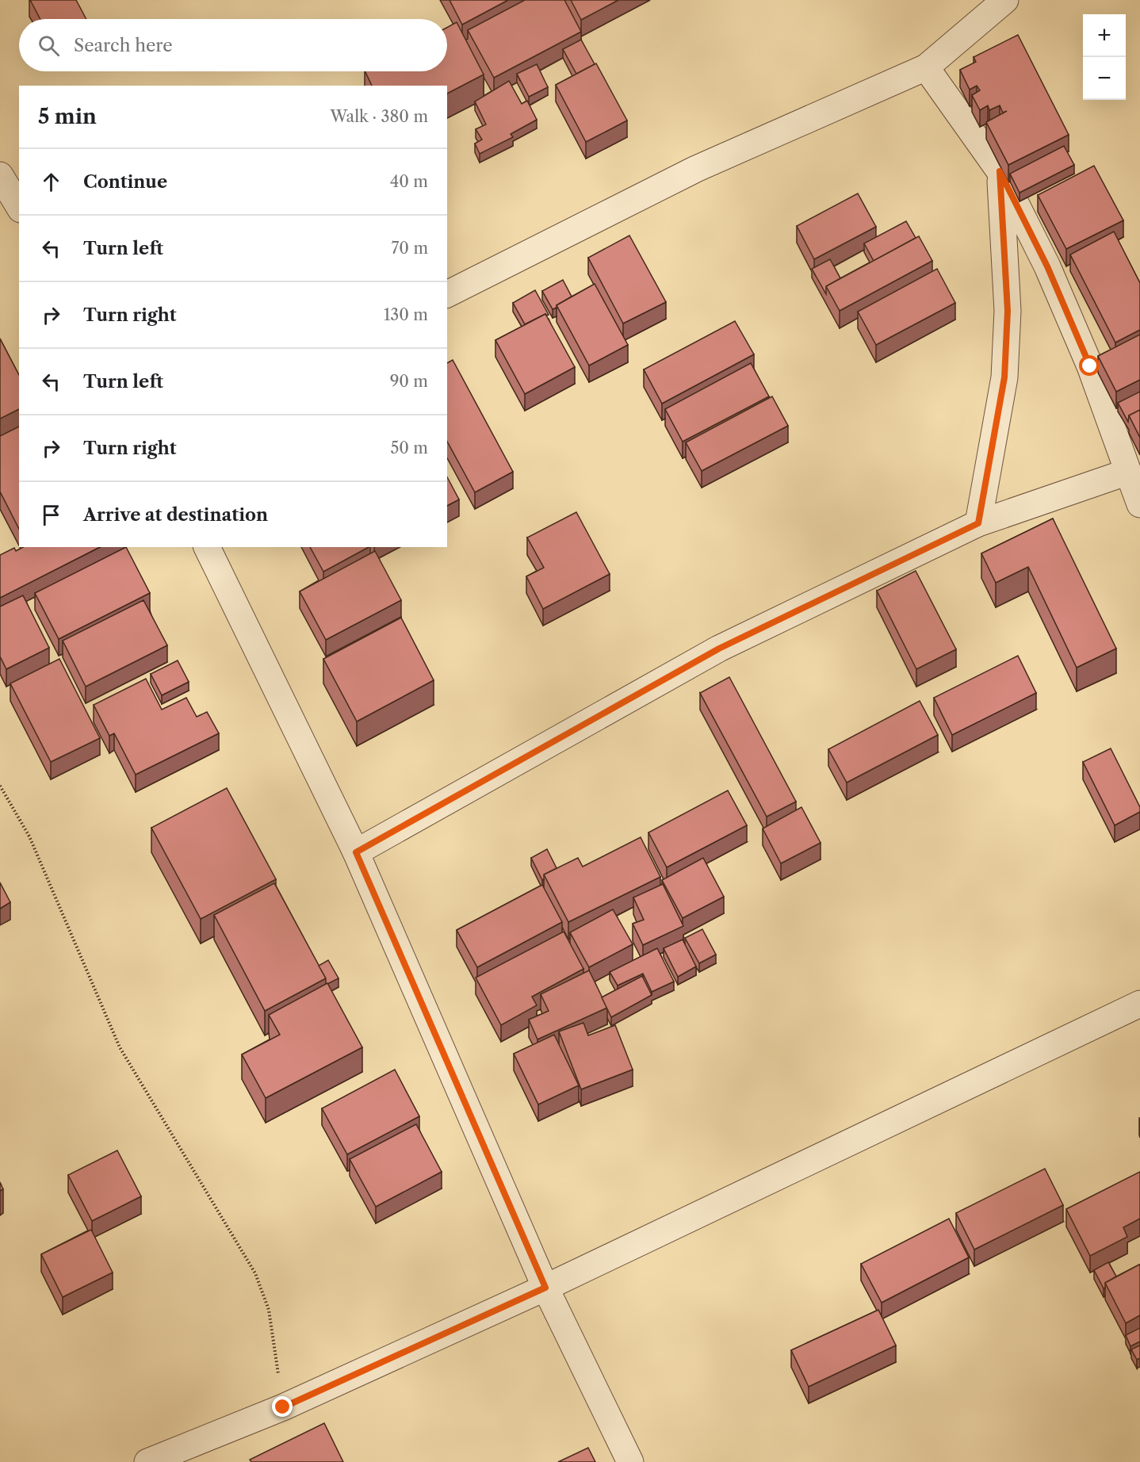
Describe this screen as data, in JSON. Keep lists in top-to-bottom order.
{
  "page": {
    "map_buttons": ["+", "−"],
    "search": "Search here",
    "heading": ["5 min", "Walk · 380 m"],
    "list": [
      ["Continue", "40 m"],
      ["Turn left", "70 m"],
      ["Turn right", "130 m"],
      ["Turn left", "90 m"],
      ["Turn right", "50 m"],
      "Arrive at destination"
    ]
  }
}
